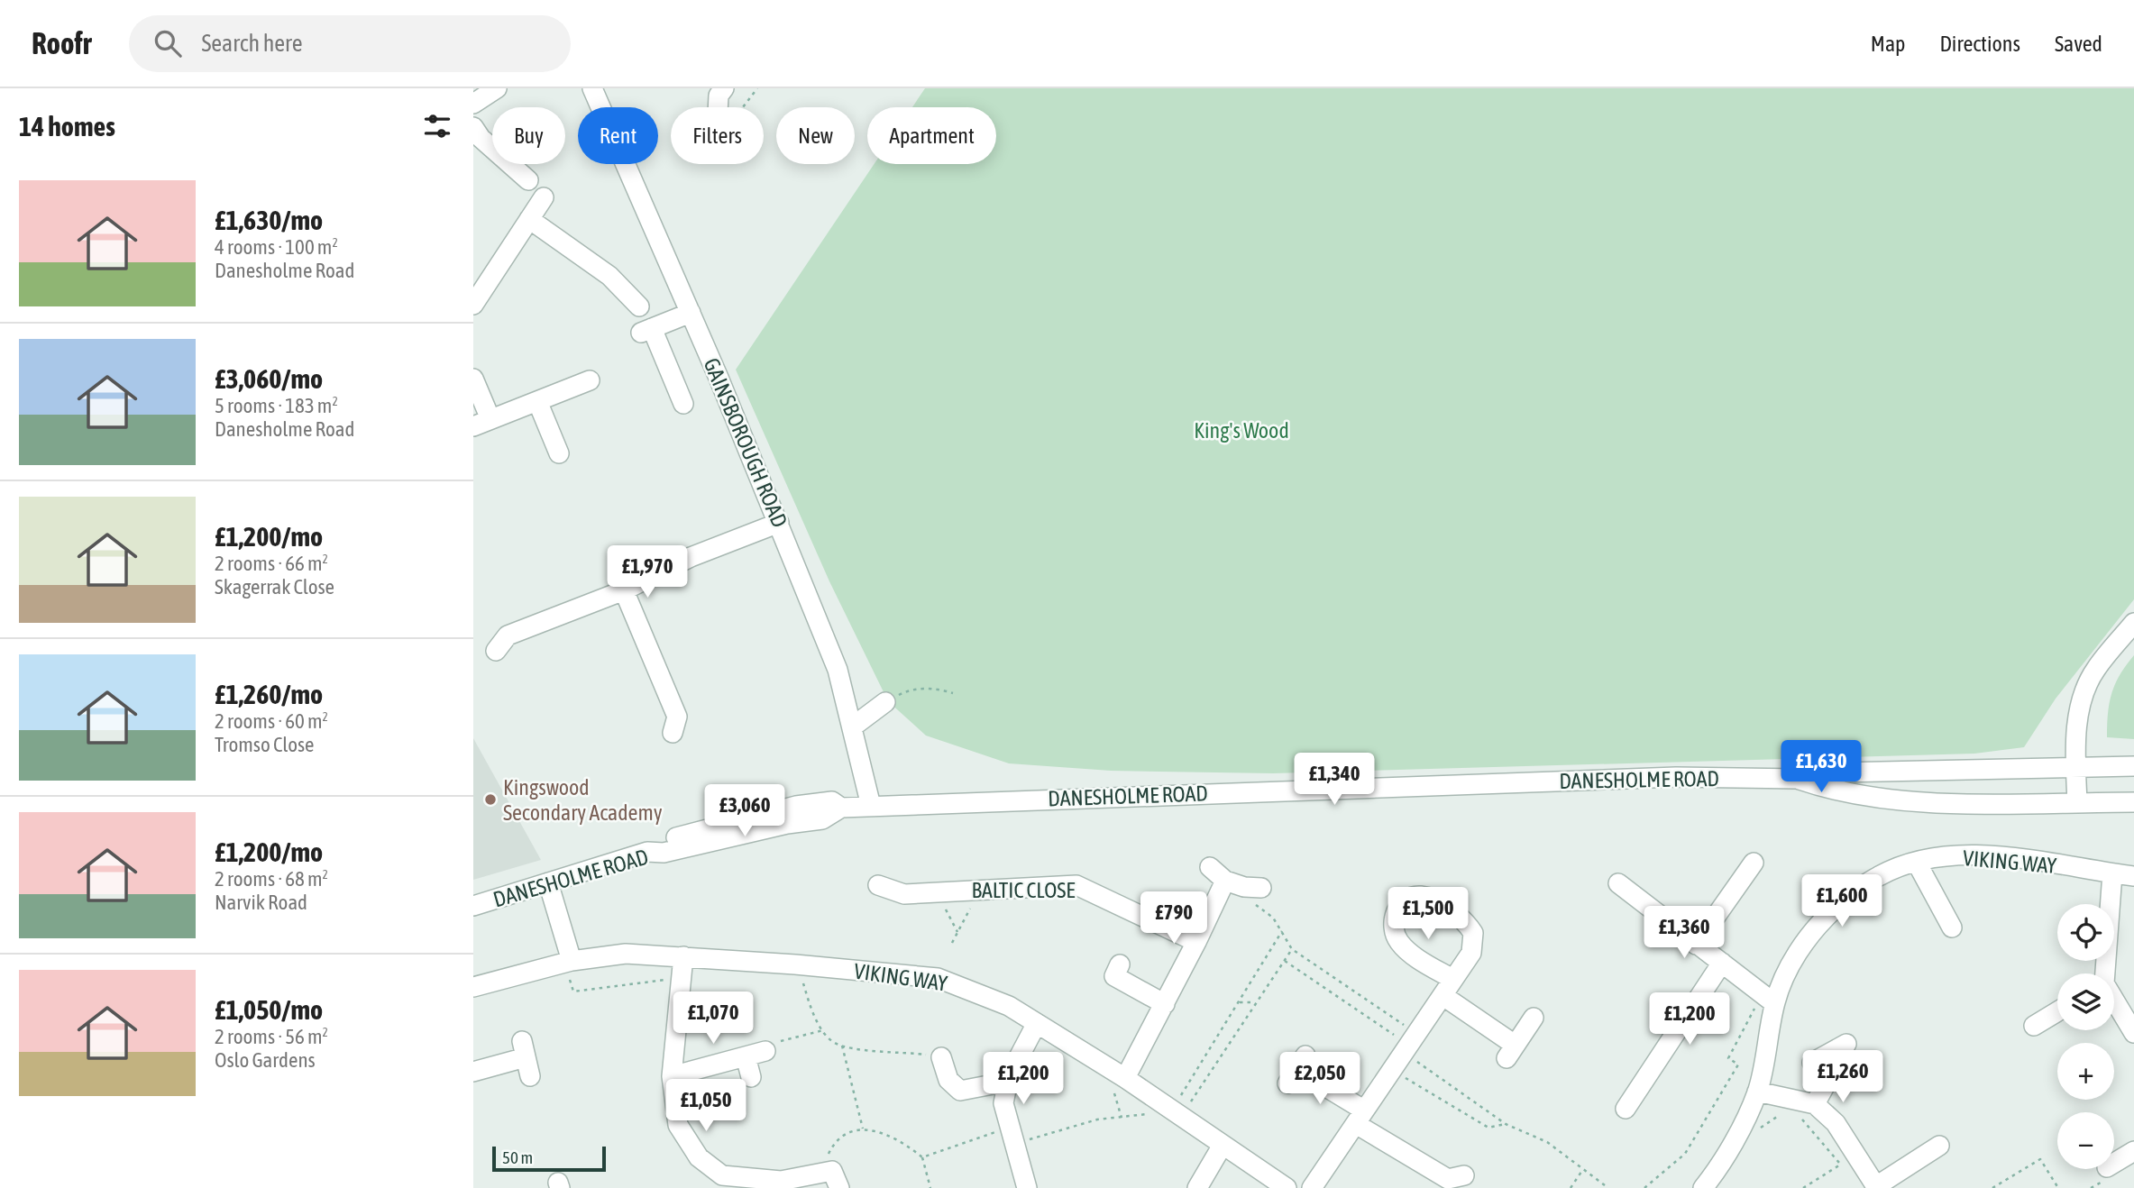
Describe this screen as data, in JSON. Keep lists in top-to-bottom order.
{
  "streets": {
    "street": [
      "GAINSBOROUGH ROAD",
      "DANESHOLME ROAD",
      "VIKING WAY",
      "BALTIC CLOSE"
    ]
  },
  "crossings": [
    ["GAINSBOROUGH ROAD", "DANESHOLME ROAD"]
  ],
  "parks": ["King's Wood"],
  "places": ["Kingswood Secondary Academy"],
  "scale_bar": "50 m",
  "page": {
    "header": "Roofr",
    "search": "Search here",
    "nav": ["Map", "Directions", "Saved"],
    "heading": "14 homes",
    "chip": [
      "Buy",
      "Rent",
      "Filters",
      "New",
      "Apartment"
    ],
    "list": [
      {
        "name": "£1,630/mo",
        "note": "4 rooms · 100 m² · Danesholme Road"
      },
      {
        "name": "£3,060/mo",
        "note": "5 rooms · 183 m² · Danesholme Road"
      },
      {
        "name": "£1,200/mo",
        "note": "2 rooms · 66 m² · Skagerrak Close"
      },
      {
        "name": "£1,260/mo",
        "note": "2 rooms · 60 m² · Tromso Close"
      },
      {
        "name": "£1,200/mo",
        "note": "2 rooms · 68 m² · Narvik Road"
      },
      {
        "name": "£1,050/mo",
        "note": "2 rooms · 56 m² · Oslo Gardens"
      }
    ],
    "price": [
      "£1,970",
      "£1,630",
      "£1,340",
      "£3,060",
      "£1,600",
      "£1,500",
      "£790",
      "£1,360",
      "£1,070",
      "£1,200",
      "£1,260",
      "£1,200",
      "£2,050",
      "£1,050"
    ],
    "map_buttons": ["+", "−"],
    "scale": "50 m"
  }
}
